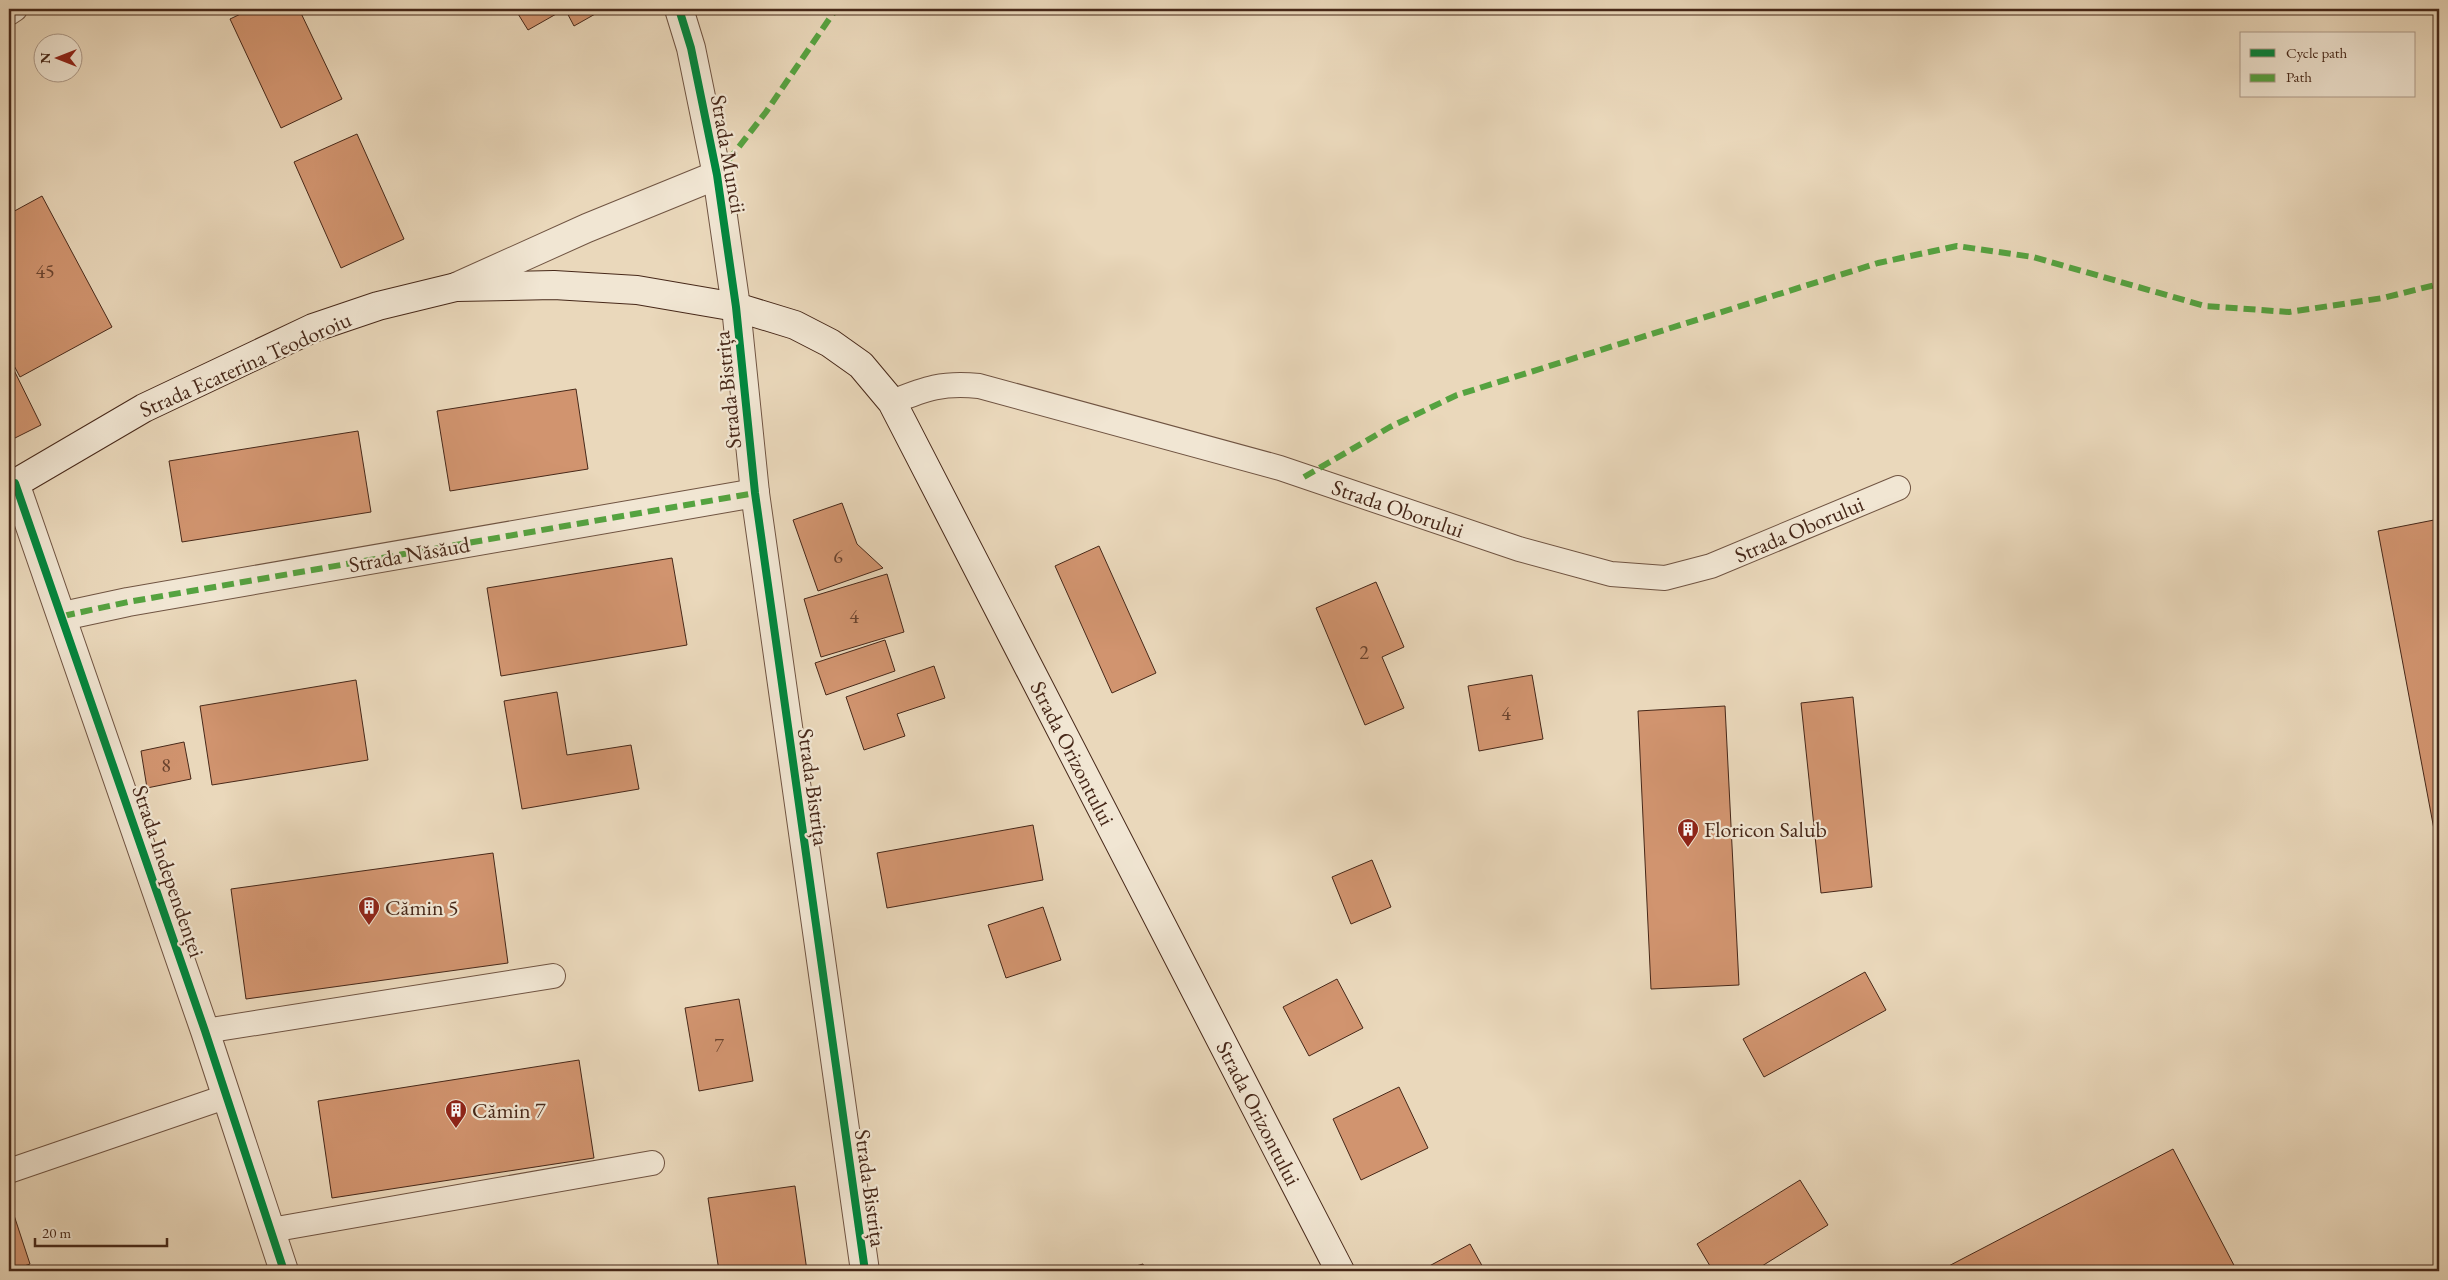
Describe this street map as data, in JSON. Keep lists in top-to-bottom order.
{
  "streets": {
    "street": [
      "Strada Muncii",
      "Strada Ecaterina Teodoroiu",
      "Strada Bistrița",
      "Strada Năsăud",
      "Strada Orizontului",
      "Strada Independenței"
    ],
    "lane": ["Strada Oborului"]
  },
  "crossings": [
    ["Strada Muncii", "Strada Ecaterina Teodoroiu"],
    ["Strada Muncii", "Strada Bistrița"],
    ["Strada Muncii", "Strada Orizontului"],
    ["Strada Ecaterina Teodoroiu", "Strada Bistrița"],
    ["Strada Ecaterina Teodoroiu", "Strada Orizontului"],
    ["Strada Ecaterina Teodoroiu", "Strada Independenței"],
    ["Strada Bistrița", "Strada Năsăud"],
    ["Strada Bistrița", "Strada Orizontului"],
    ["Strada Oborului", "Strada Orizontului"],
    ["Strada Năsăud", "Strada Independenței"]
  ],
  "places": {
    "building": ["Floricon Salub", "Cămin 5", "Cămin 7"]
  },
  "house_numbers": [
    "45",
    "6",
    "4",
    "2",
    "4",
    "8",
    "7"
  ],
  "legend": ["Cycle path", "Path"],
  "scale_bar": "20 m",
  "north": "left"
}
